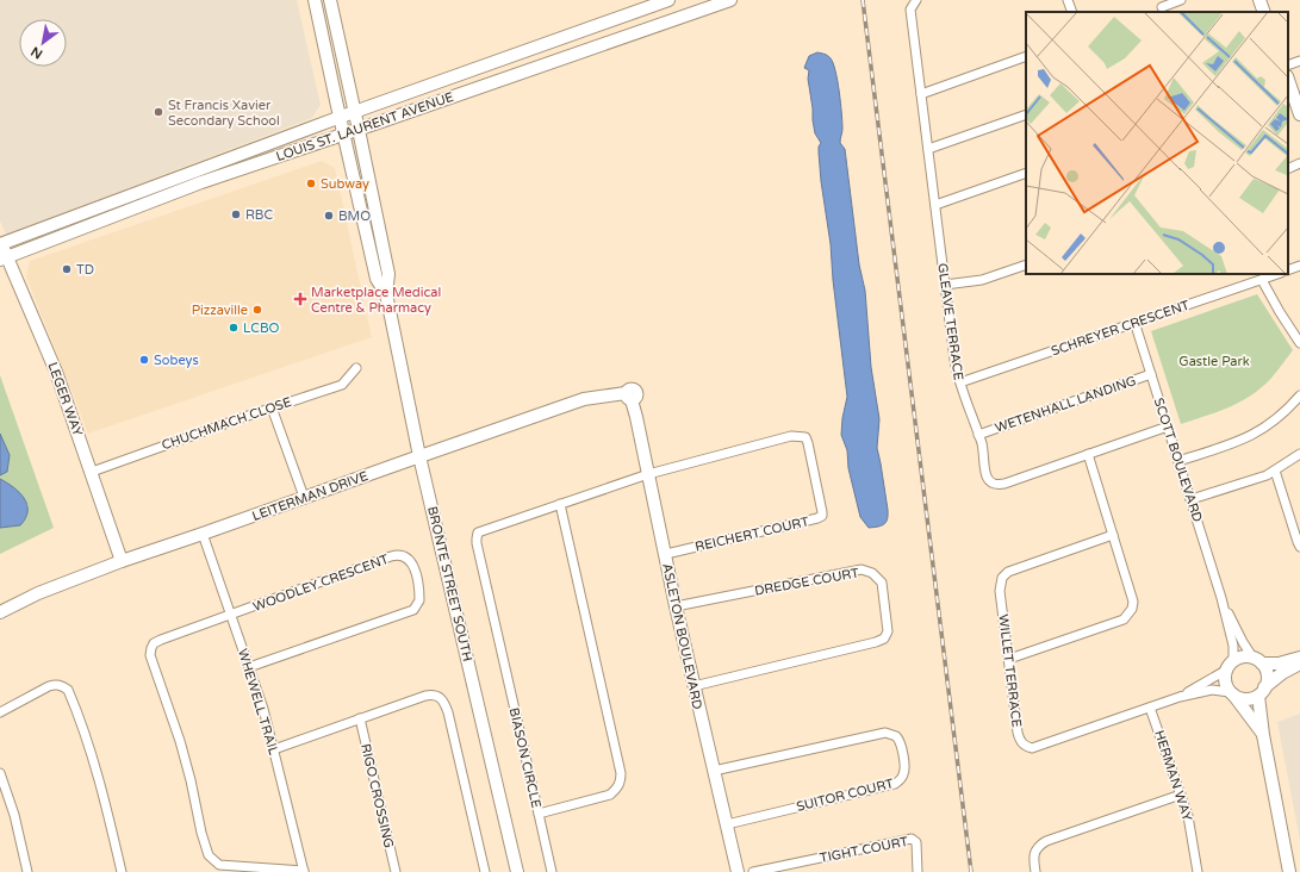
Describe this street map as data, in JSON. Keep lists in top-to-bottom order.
{
  "streets": {
    "main road": [
      "LOUIS ST. LAURENT AVENUE",
      "LEGER WAY",
      "LEITERMAN DRIVE",
      "BRONTE STREET SOUTH",
      "ASLETON BOULEVARD"
    ],
    "street": [
      "GLEAVE TERRACE",
      "SCHREYER CRESCENT",
      "WETENHALL LANDING",
      "CHUCHMACH CLOSE",
      "SCOTT BOULEVARD",
      "REICHERT COURT",
      "DREDGE COURT",
      "WOODLEY CRESCENT",
      "WILLET TERRACE",
      "WHEWELL TRAIL",
      "BIASON CIRCLE",
      "HERMAN WAY",
      "SUITOR COURT",
      "RIGO CROSSING",
      "TIGHT COURT"
    ]
  },
  "crossings": [
    ["LOUIS ST. LAURENT AVENUE", "LEGER WAY"],
    ["LOUIS ST. LAURENT AVENUE", "BRONTE STREET SOUTH"],
    ["GLEAVE TERRACE", "SCHREYER CRESCENT"],
    ["GLEAVE TERRACE", "WETENHALL LANDING"],
    ["GLEAVE TERRACE", "SCOTT BOULEVARD"],
    ["SCHREYER CRESCENT", "SCOTT BOULEVARD"],
    ["LEGER WAY", "CHUCHMACH CLOSE"],
    ["LEGER WAY", "LEITERMAN DRIVE"],
    ["WETENHALL LANDING", "SCOTT BOULEVARD"],
    ["SCOTT BOULEVARD", "WILLET TERRACE"],
    ["LEITERMAN DRIVE", "BRONTE STREET SOUTH"],
    ["LEITERMAN DRIVE", "ASLETON BOULEVARD"],
    ["LEITERMAN DRIVE", "WHEWELL TRAIL"],
    ["REICHERT COURT", "ASLETON BOULEVARD"],
    ["REICHERT COURT", "BIASON CIRCLE"],
    ["DREDGE COURT", "ASLETON BOULEVARD"],
    ["WOODLEY CRESCENT", "WHEWELL TRAIL"],
    ["ASLETON BOULEVARD", "BIASON CIRCLE"],
    ["ASLETON BOULEVARD", "SUITOR COURT"],
    ["WILLET TERRACE", "HERMAN WAY"]
  ],
  "parks": ["Gastle Park"],
  "places": {
    "other": [
      "St Francis Xavier Secondary School",
      "Subway",
      "RBC",
      "BMO",
      "TD",
      "Pizzaville",
      "LCBO",
      "Sobeys"
    ],
    "health": ["Marketplace Medical Centre & Pharmacy"]
  },
  "north": "bottom left"
}
